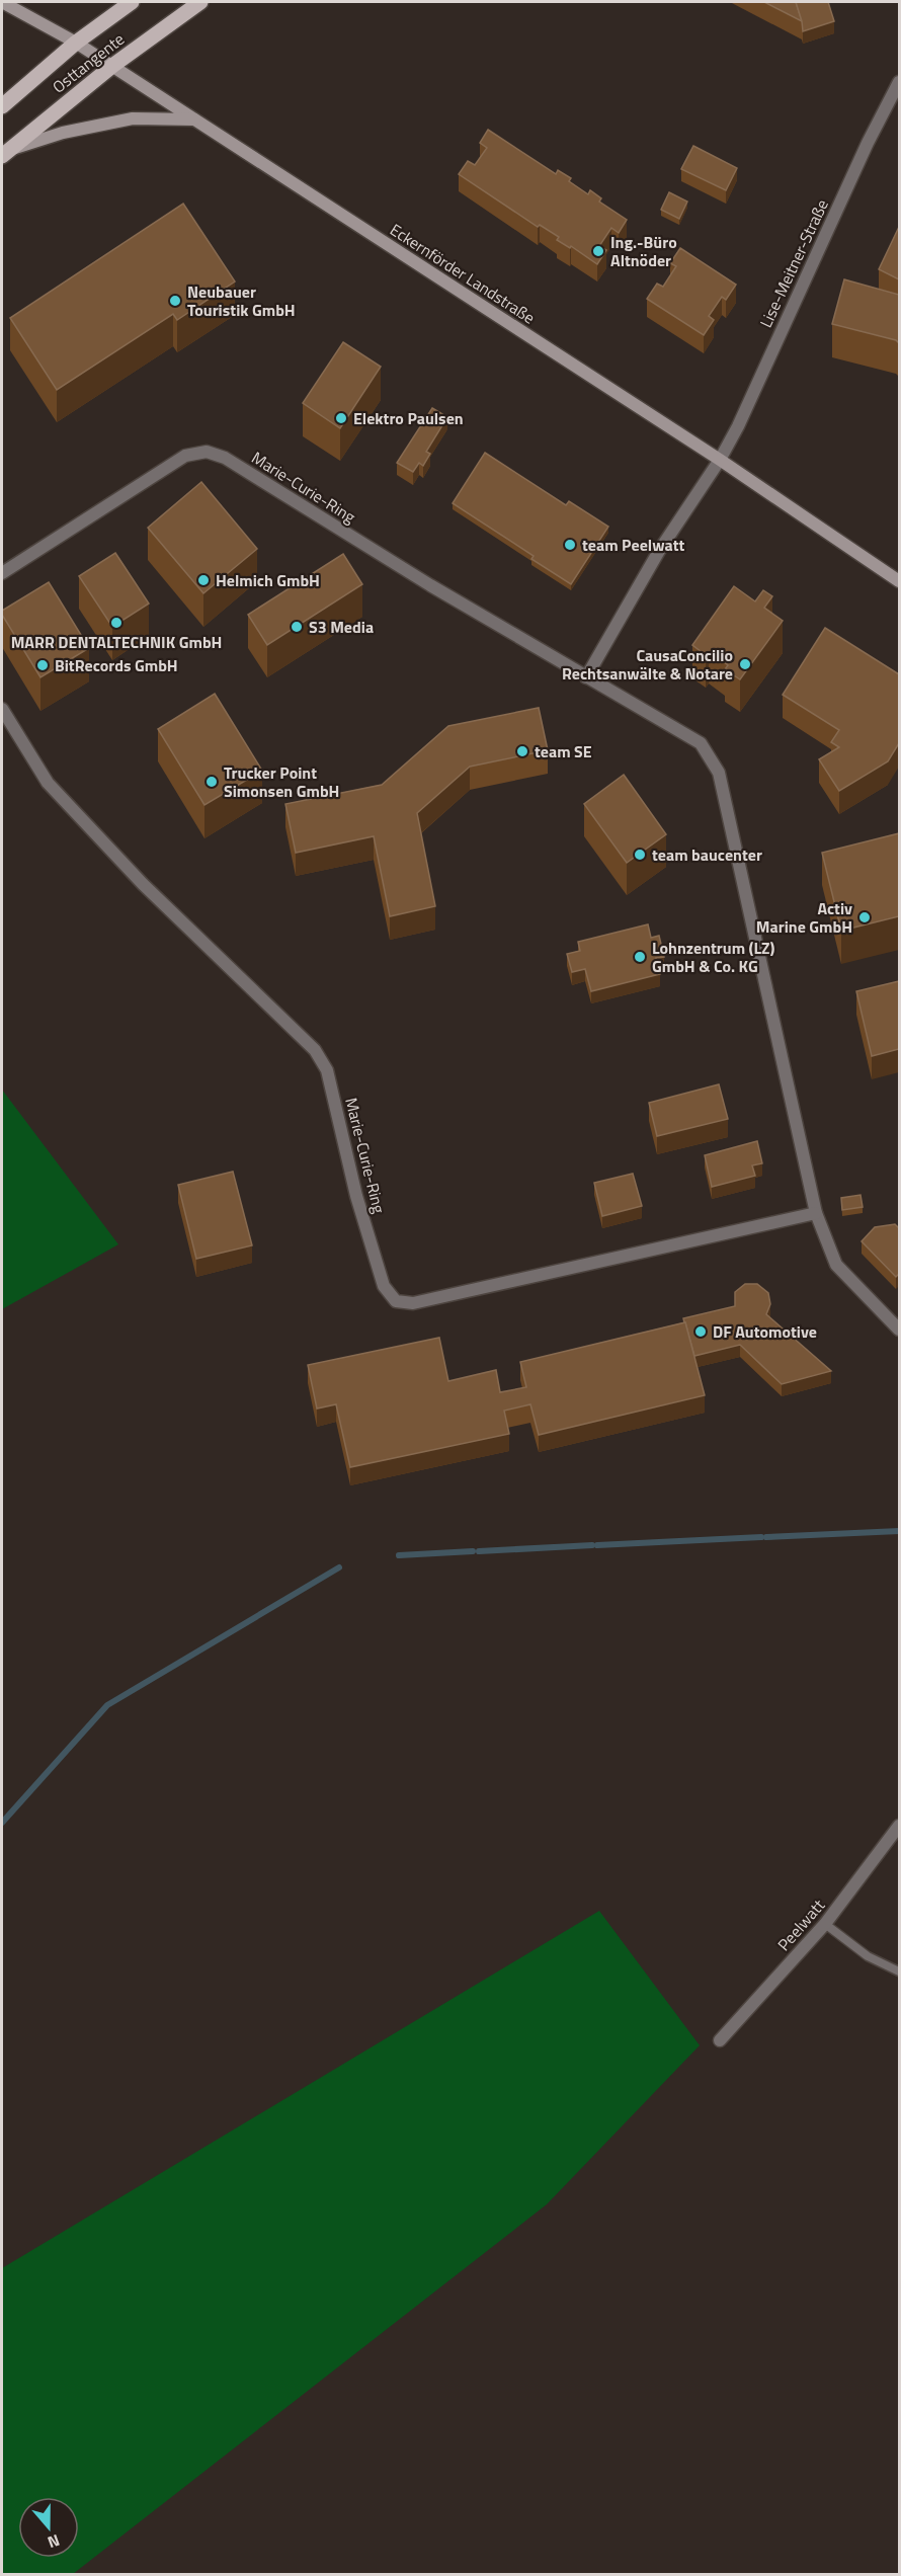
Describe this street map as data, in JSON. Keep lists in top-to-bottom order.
{
  "streets": {
    "main road": ["Osttangente"],
    "street": [
      "Lise-Meitner-Straße",
      "Eckernförder Landstraße",
      "Marie-Curie-Ring",
      "Peelwatt"
    ]
  },
  "crossings": [
    ["Osttangente", "Eckernförder Landstraße"],
    ["Lise-Meitner-Straße", "Eckernförder Landstraße"]
  ],
  "places": [
    "Ing.-Büro Altnöder",
    "Neubauer Touristik GmbH",
    "Elektro Paulsen",
    "team Peelwatt",
    "Helmich GmbH",
    "MARR DENTALTECHNIK GmbH",
    "S3 Media",
    "CausaConcilio Rechtsanwälte & Notare",
    "BitRecords GmbH",
    "team SE",
    "Trucker Point Simonsen GmbH",
    "team baucenter",
    "Activ Marine GmbH",
    "Lohnzentrum (LZ) GmbH & Co. KG",
    "DF Automotive"
  ],
  "north": "bottom"
}
